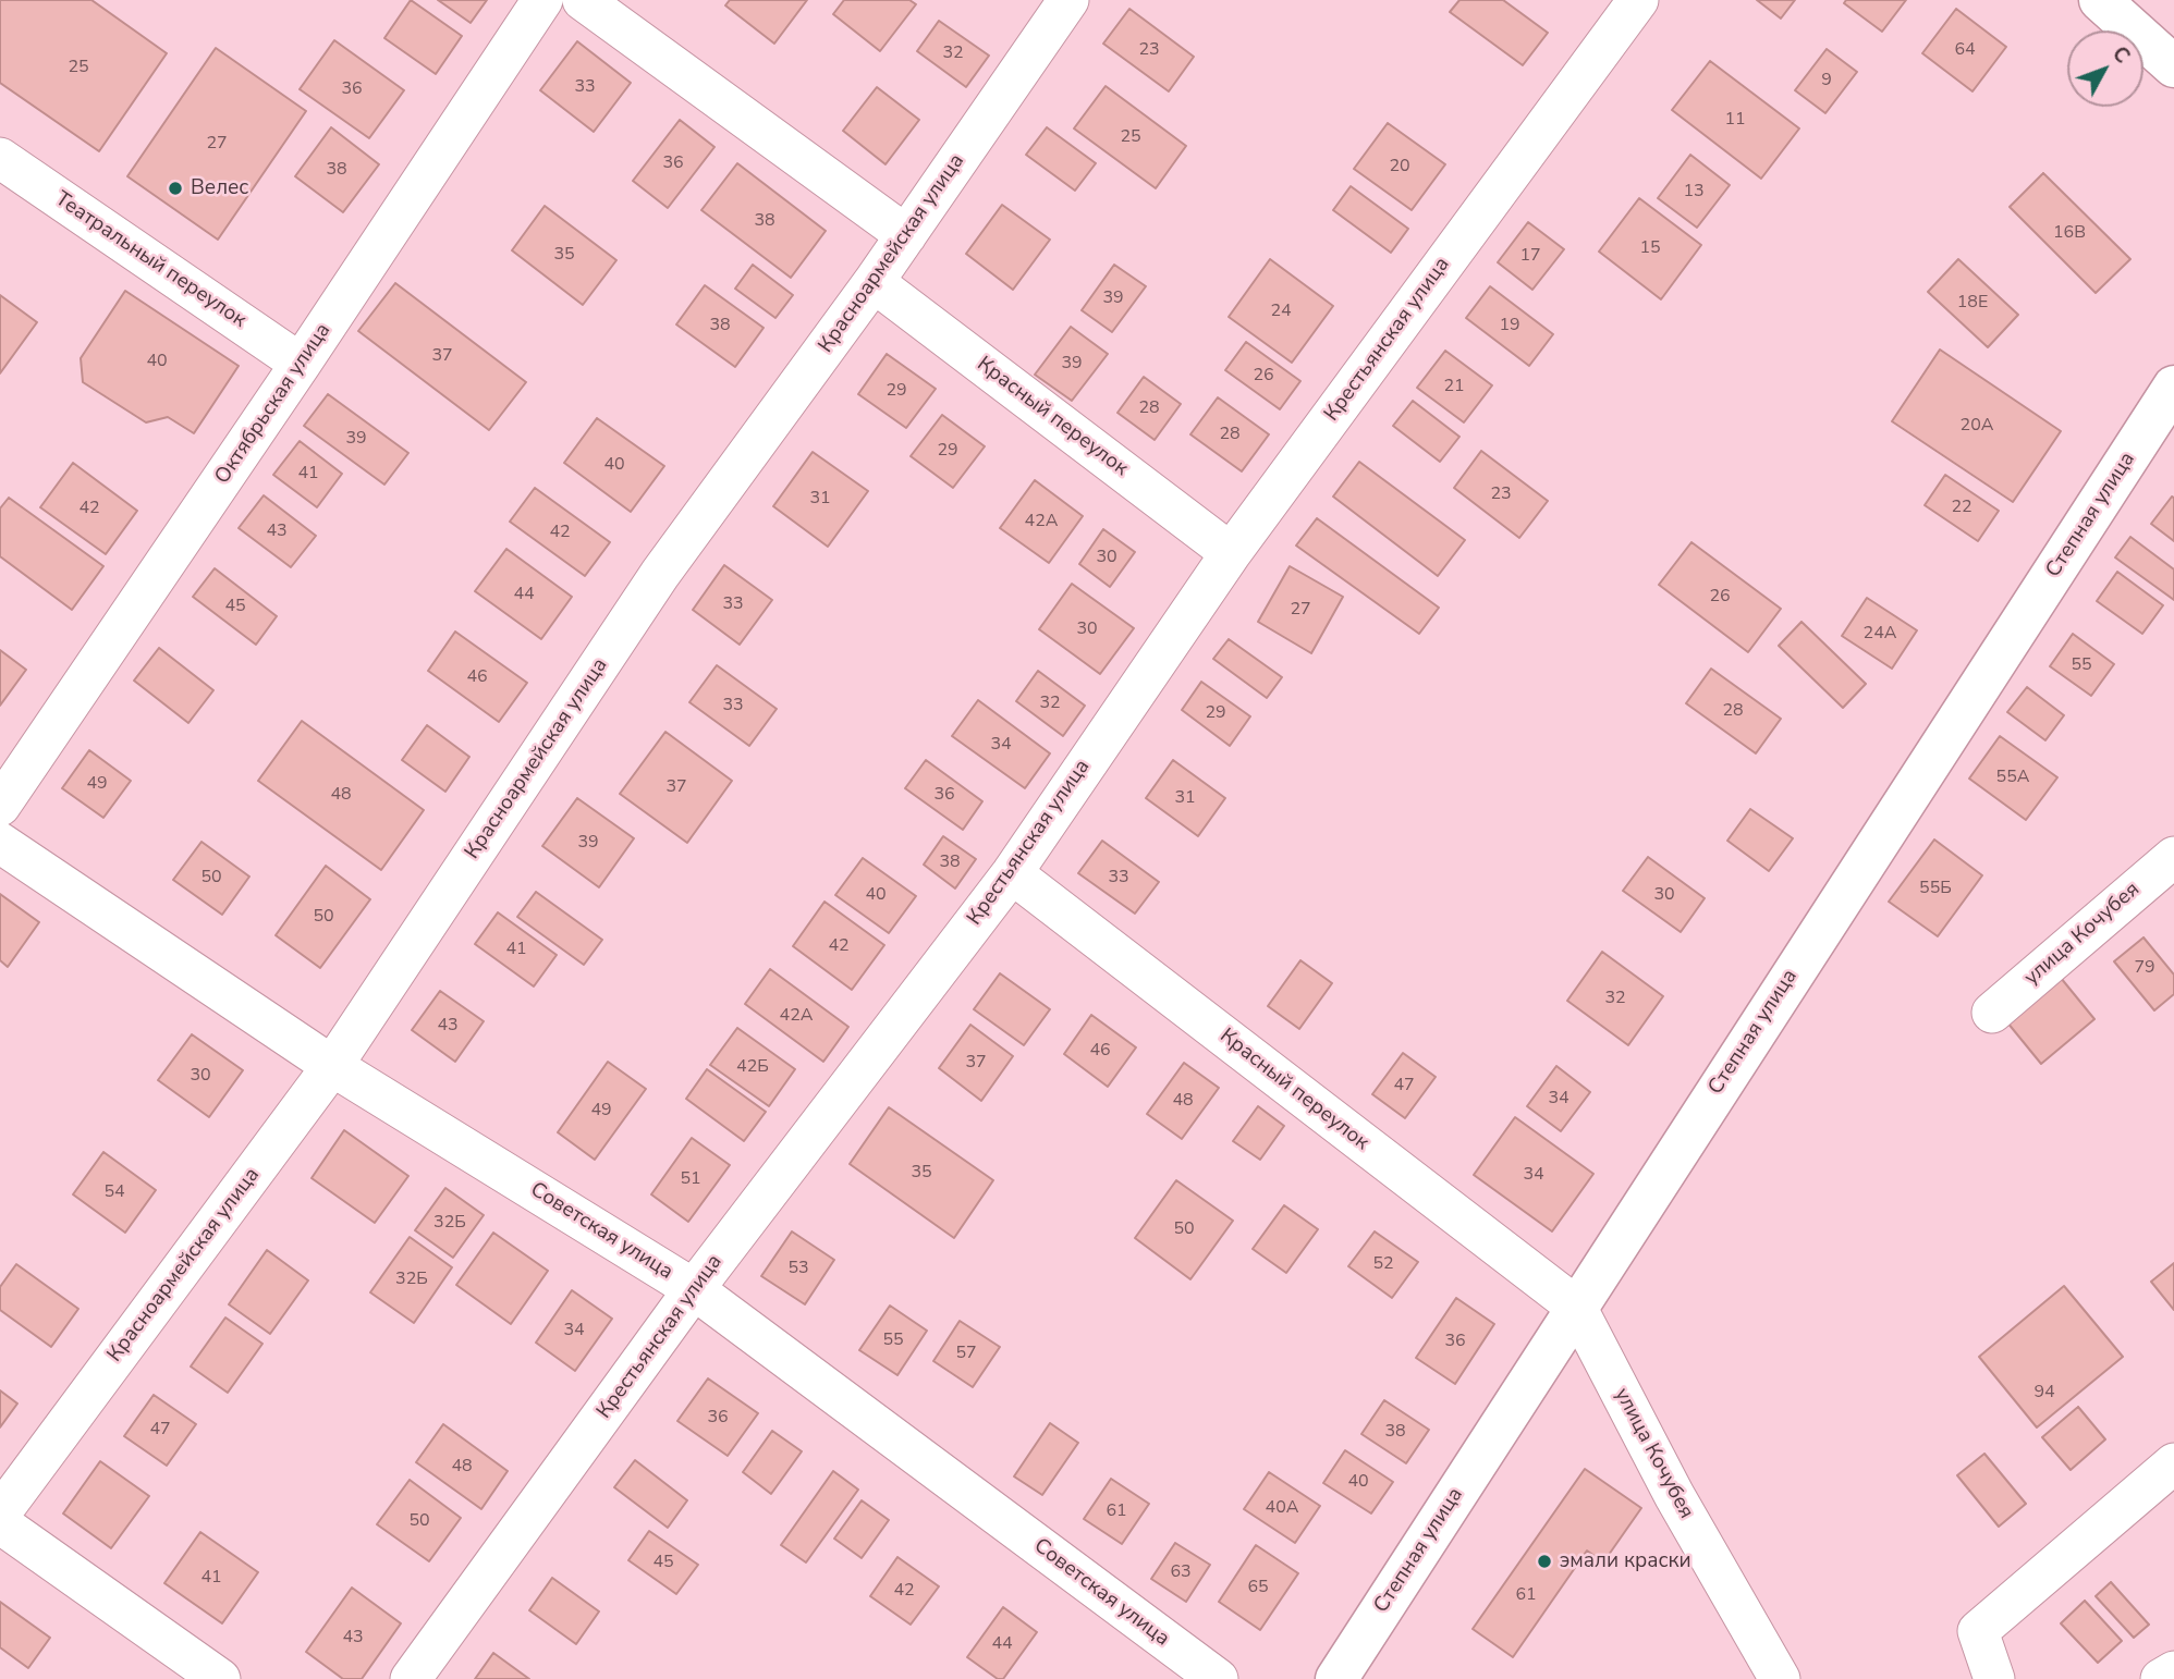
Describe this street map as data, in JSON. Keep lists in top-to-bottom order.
{
  "streets": {
    "main road": ["Степная улица"],
    "street": [
      "Красноармейская улица",
      "Театральный переулок",
      "Крестьянская улица",
      "Октябрьская улица",
      "Красный переулок",
      "улица Кочубея",
      "Советская улица"
    ]
  },
  "crossings": [
    ["Красноармейская улица", "Красный переулок"],
    ["Красноармейская улица", "Советская улица"],
    ["Театральный переулок", "Октябрьская улица"],
    ["Крестьянская улица", "Красный переулок"],
    ["Крестьянская улица", "Советская улица"],
    ["Красный переулок", "Степная улица"],
    ["Красный переулок", "улица Кочубея"],
    ["Степная улица", "улица Кочубея"]
  ],
  "places": ["Велес", "эмали краски"],
  "house_numbers": [
    "23",
    "64",
    "32",
    "25",
    "9",
    "33",
    "36",
    "11",
    "25",
    "27",
    "36",
    "20",
    "38",
    "13",
    "38",
    "16В",
    "15",
    "35",
    "17",
    "39",
    "18Е",
    "24",
    "38",
    "19",
    "37",
    "40",
    "39",
    "26",
    "21",
    "29",
    "28",
    "20А",
    "28",
    "39",
    "29",
    "40",
    "41",
    "23",
    "31",
    "22",
    "42",
    "42А",
    "43",
    "42",
    "30",
    "44",
    "26",
    "33",
    "45",
    "27",
    "30",
    "24А",
    "55",
    "46",
    "32",
    "33",
    "28",
    "29",
    "34",
    "55А",
    "49",
    "37",
    "48",
    "36",
    "31",
    "39",
    "38",
    "50",
    "33",
    "55Б",
    "40",
    "30",
    "50",
    "42",
    "41",
    "79",
    "32",
    "42А",
    "43",
    "46",
    "37",
    "42Б",
    "30",
    "47",
    "34",
    "48",
    "49",
    "35",
    "34",
    "51",
    "54",
    "32Б",
    "50",
    "52",
    "53",
    "32Б",
    "34",
    "55",
    "36",
    "57",
    "94",
    "36",
    "47",
    "38",
    "48",
    "40",
    "40А",
    "61",
    "50",
    "45",
    "63",
    "41",
    "65",
    "42",
    "61",
    "43",
    "44"
  ],
  "north": "top right"
}
